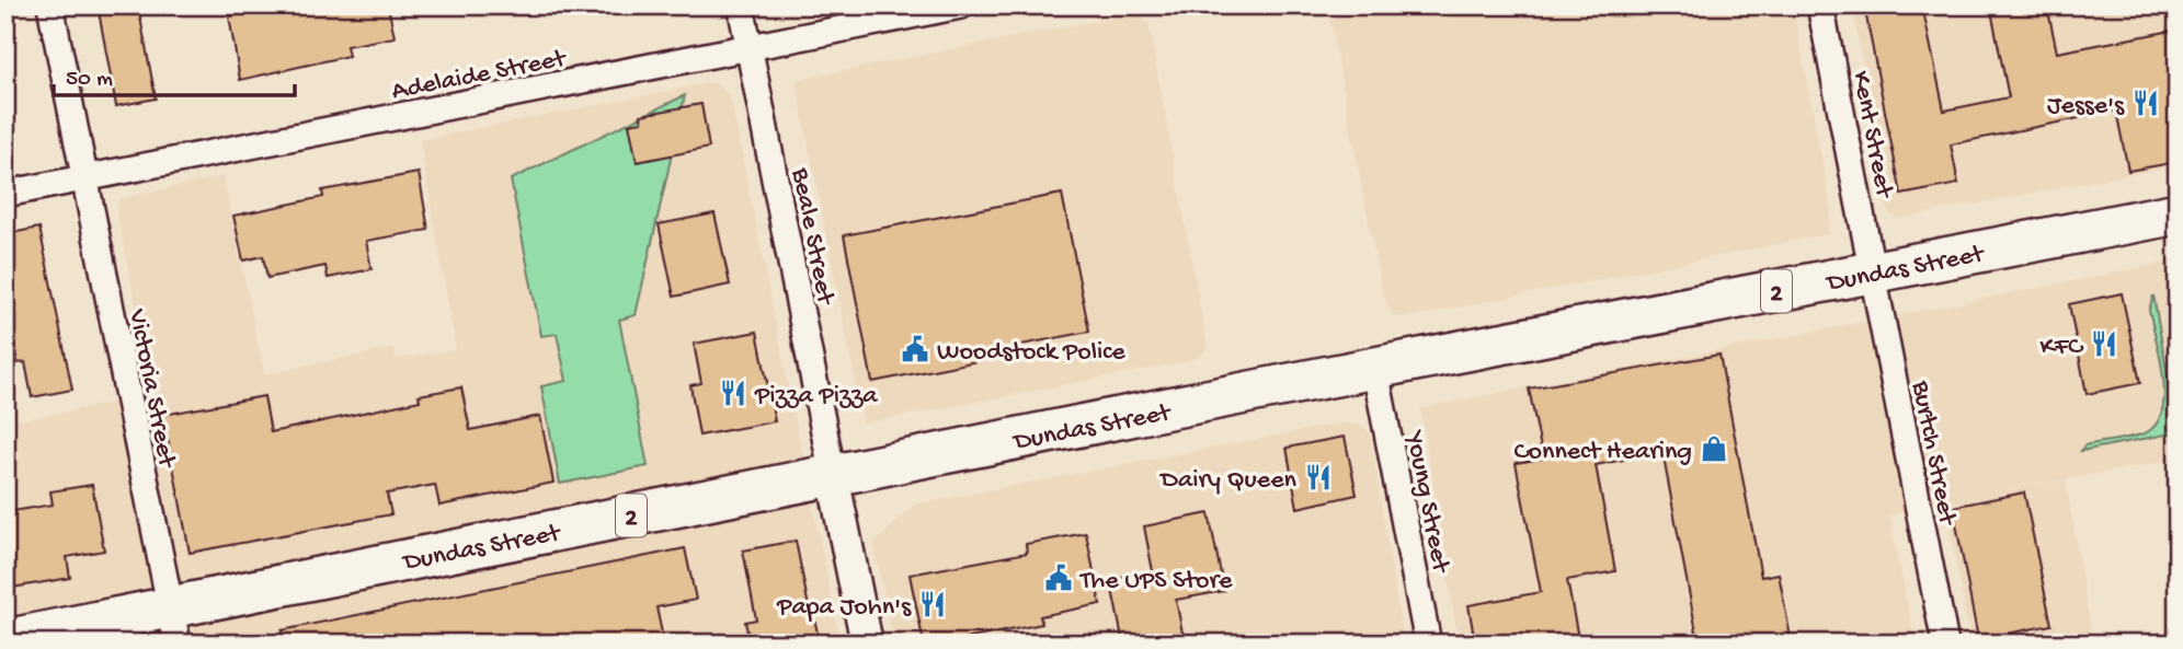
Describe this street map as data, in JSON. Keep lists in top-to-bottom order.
{
  "streets": {
    "main road": ["Dundas Street", "2"],
    "street": [
      "Adelaide Street",
      "Kent Street",
      "Beale Street",
      "Victoria Street",
      "Burtch Street",
      "Young Street"
    ]
  },
  "crossings": [
    ["Adelaide Street", "Beale Street"],
    ["Adelaide Street", "Victoria Street"],
    ["Kent Street", "Dundas Street"],
    ["Kent Street", "Burtch Street"],
    ["Beale Street", "Dundas Street"],
    ["Dundas Street", "Victoria Street"],
    ["Dundas Street", "Burtch Street"],
    ["Dundas Street", "Young Street"]
  ],
  "places": {
    "restaurant": [
      "Jesse's",
      "KFC",
      "Pizza Pizza",
      "Dairy Queen",
      "Papa John's"
    ],
    "public building": ["Woodstock Police", "The UPS Store"],
    "shop": ["Connect Hearing"]
  },
  "scale_bar": "50 m"
}
